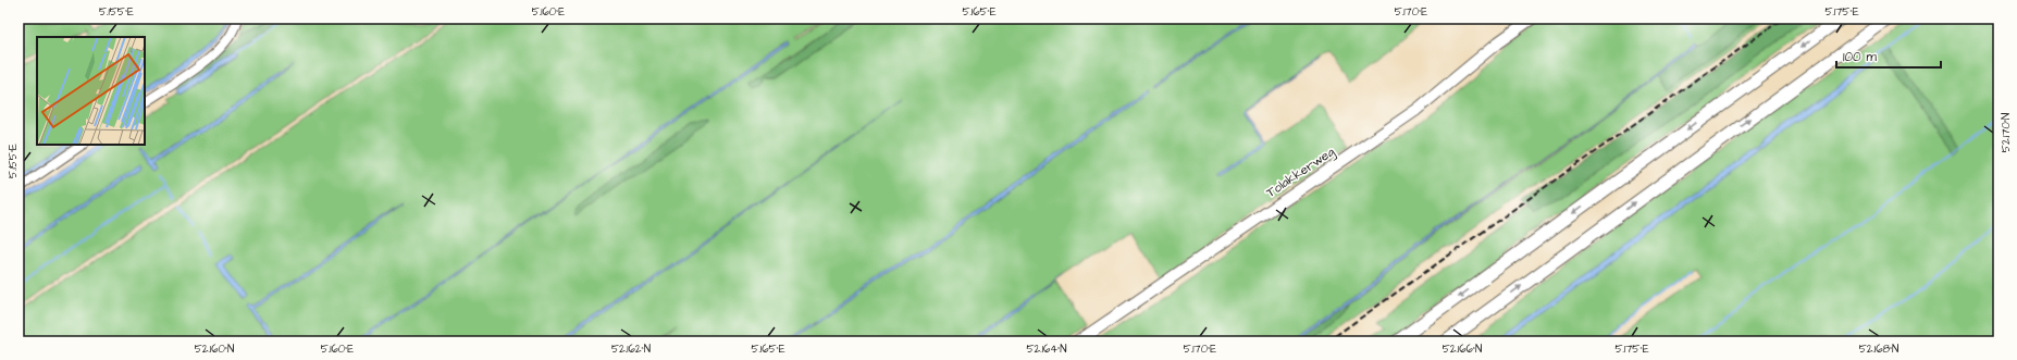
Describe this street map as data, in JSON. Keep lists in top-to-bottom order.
{
  "streets": {
    "main road": ["Tolakkerweg"]
  },
  "scale_bar": "100 m",
  "coordinates": [
    "5.155°E",
    "5.160°E",
    "5.165°E",
    "5.170°E",
    "5.175°E",
    "52.170°N",
    "52.160°N",
    "52.162°N",
    "52.164°N",
    "52.166°N",
    "52.168°N"
  ]
}
